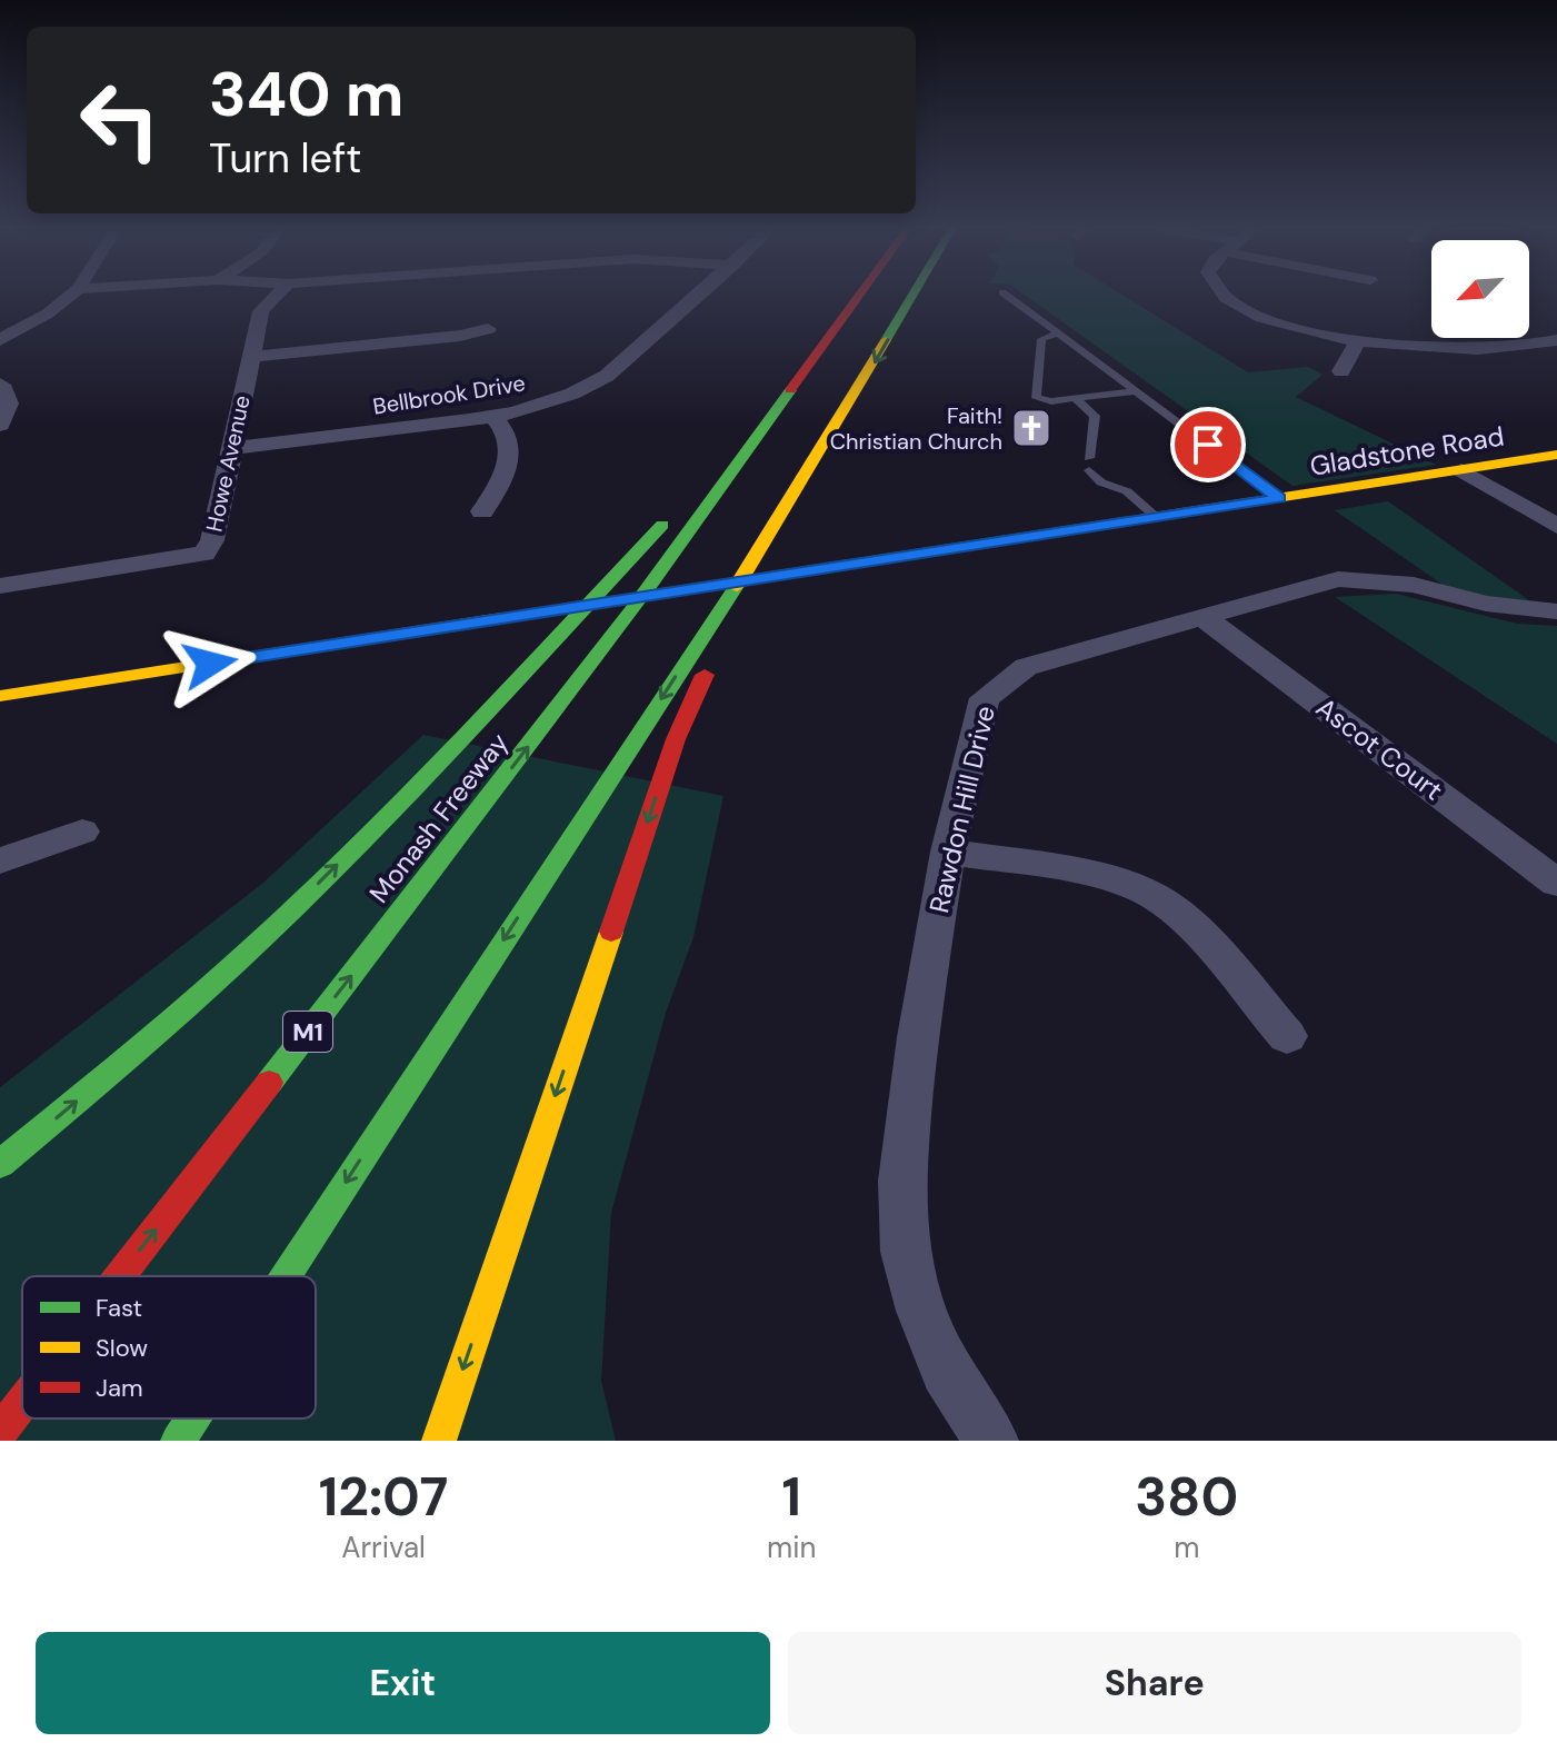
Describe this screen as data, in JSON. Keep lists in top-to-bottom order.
{
  "streets": {
    "main road": ["Gladstone Road", "Monash Freeway", "M1"],
    "street": [
      "Bellbrook Drive",
      "Howe Avenue",
      "Ascot Court",
      "Rawdon Hill Drive"
    ]
  },
  "crossings": [
    ["Bellbrook Drive", "Howe Avenue"],
    ["Ascot Court", "Rawdon Hill Drive"]
  ],
  "places": {
    "church": ["Faith! Christian Church"]
  },
  "legend": ["Fast", "Slow", "Jam"],
  "north": "bottom left",
  "page": {
    "turn": ["340 m", "Turn left"],
    "eta": [
      "12:07",
      "Arrival",
      "1",
      "min",
      "380",
      "m"
    ],
    "buttons": ["Exit", "Share"]
  }
}
